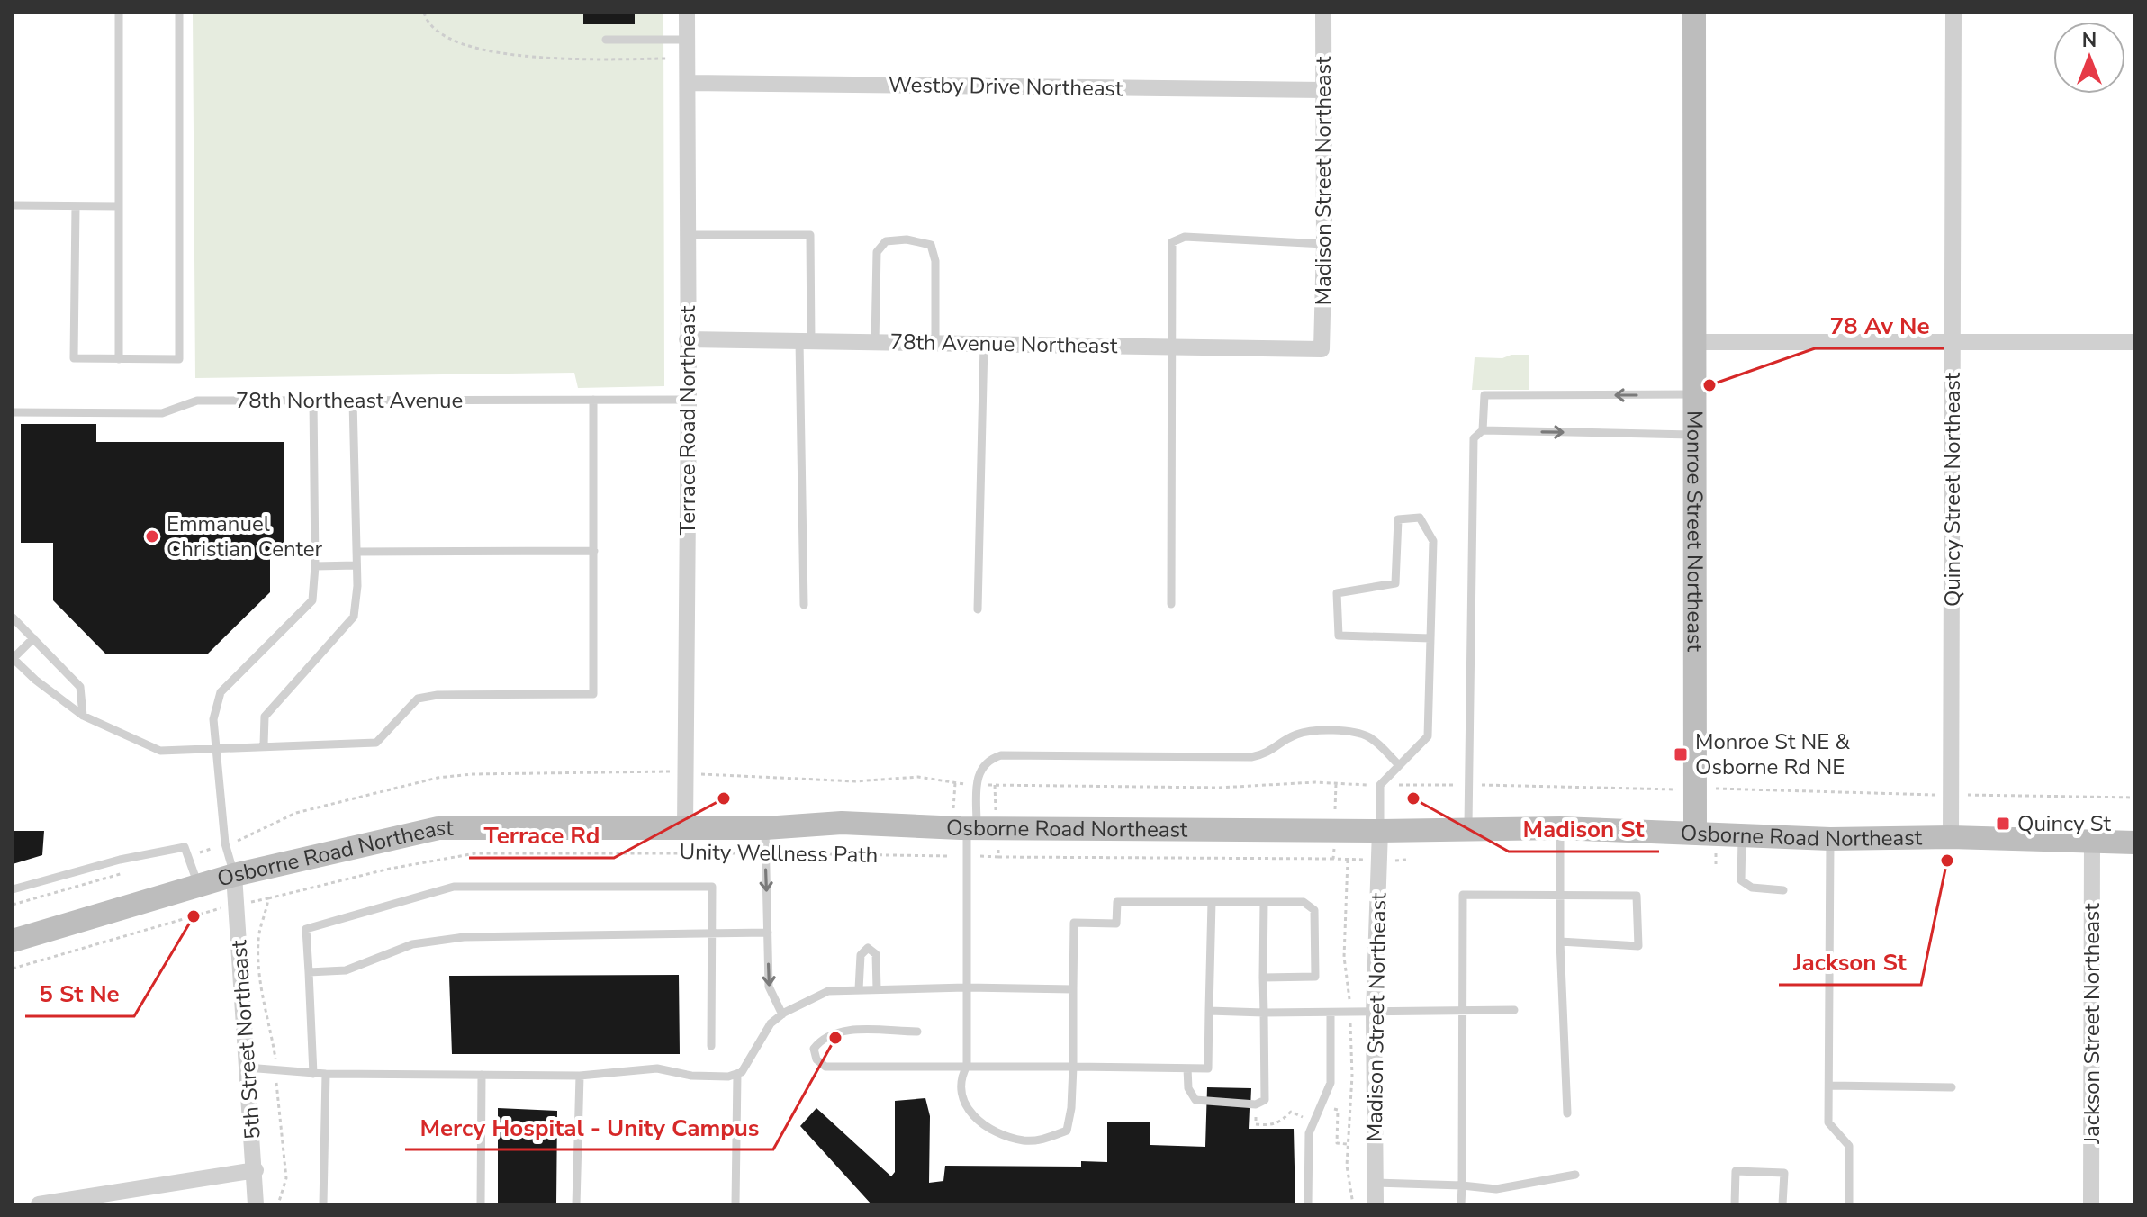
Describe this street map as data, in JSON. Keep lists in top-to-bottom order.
{
  "streets": {
    "street": [
      "Westby Drive Northeast",
      "Madison Street Northeast",
      "78th Avenue Northeast",
      "Terrace Road Northeast",
      "Quincy Street Northeast",
      "Monroe Street Northeast",
      "Osborne Road Northeast",
      "Jackson Street Northeast",
      "5th Street Northeast"
    ],
    "lane": ["78th Northeast Avenue"],
    "path": ["Unity Wellness Path"]
  },
  "crossings": [
    ["Westby Drive Northeast", "Madison Street Northeast"],
    ["Westby Drive Northeast", "Terrace Road Northeast"],
    ["Madison Street Northeast", "78th Avenue Northeast"],
    ["Madison Street Northeast", "Osborne Road Northeast"],
    ["78th Avenue Northeast", "Terrace Road Northeast"],
    ["78th Northeast Avenue", "Terrace Road Northeast"],
    ["Terrace Road Northeast", "Osborne Road Northeast"],
    ["Quincy Street Northeast", "Osborne Road Northeast"],
    ["Monroe Street Northeast", "Osborne Road Northeast"],
    ["Osborne Road Northeast", "Jackson Street Northeast"],
    ["Osborne Road Northeast", "5th Street Northeast"],
    ["Unity Wellness Path", "5th Street Northeast"]
  ],
  "places": {
    "other": [
      "78 Av Ne",
      "Emmanuel Christian Center",
      "Terrace Rd",
      "Madison St",
      "Jackson St",
      "5 St Ne",
      "Mercy Hospital - Unity Campus"
    ],
    "transit": ["Monroe St NE & Osborne Rd NE", "Quincy St"]
  },
  "north": "top"
}
